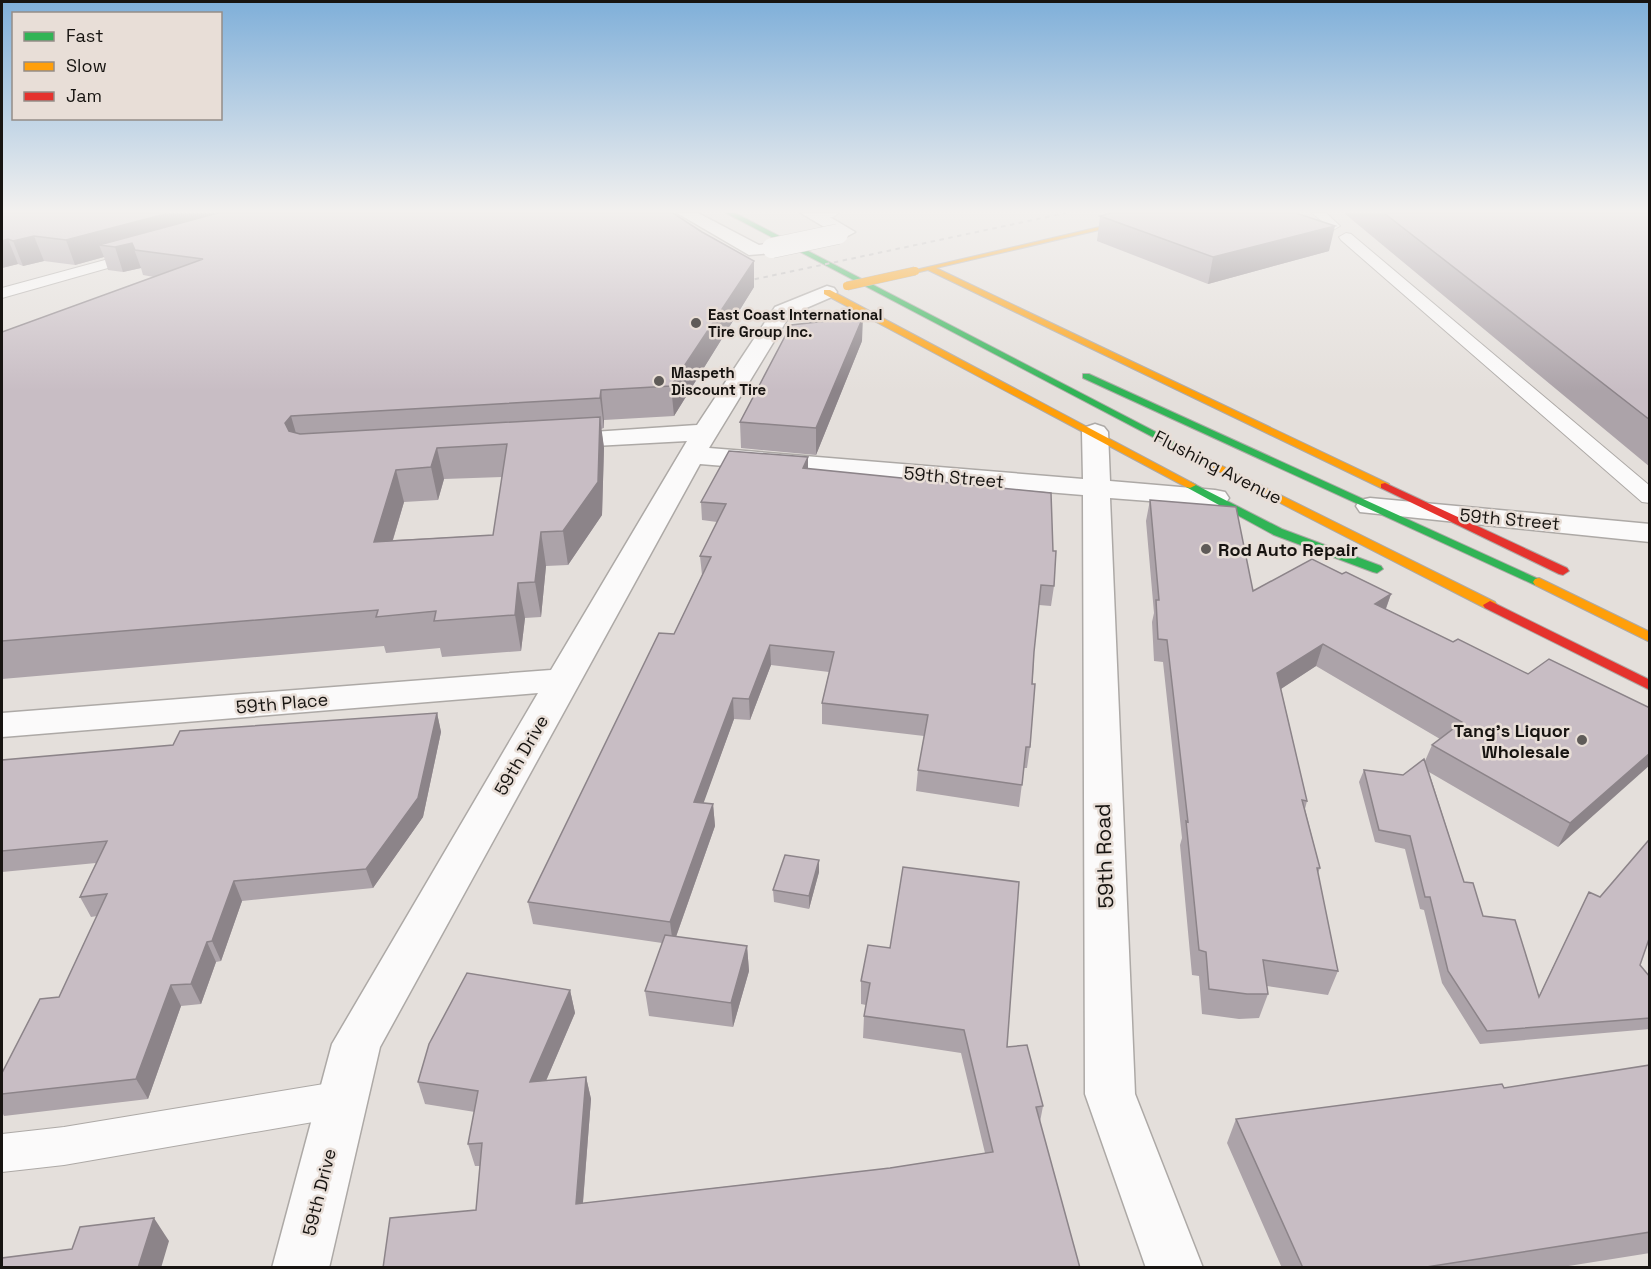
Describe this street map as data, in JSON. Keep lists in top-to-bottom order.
{
  "streets": {
    "main road": ["Flushing Avenue"],
    "street": [
      "59th Street",
      "59th Place",
      "59th Drive",
      "59th Road"
    ]
  },
  "crossings": [
    ["Flushing Avenue", "59th Street"],
    ["59th Street", "59th Drive"],
    ["59th Street", "59th Road"],
    ["59th Place", "59th Drive"]
  ],
  "places": [
    "East Coast International Tire Group Inc.",
    "Maspeth Discount Tire",
    "Rod Auto Repair",
    "Tang's Liquor Wholesale"
  ],
  "legend": ["Fast", "Slow", "Jam"]
}
